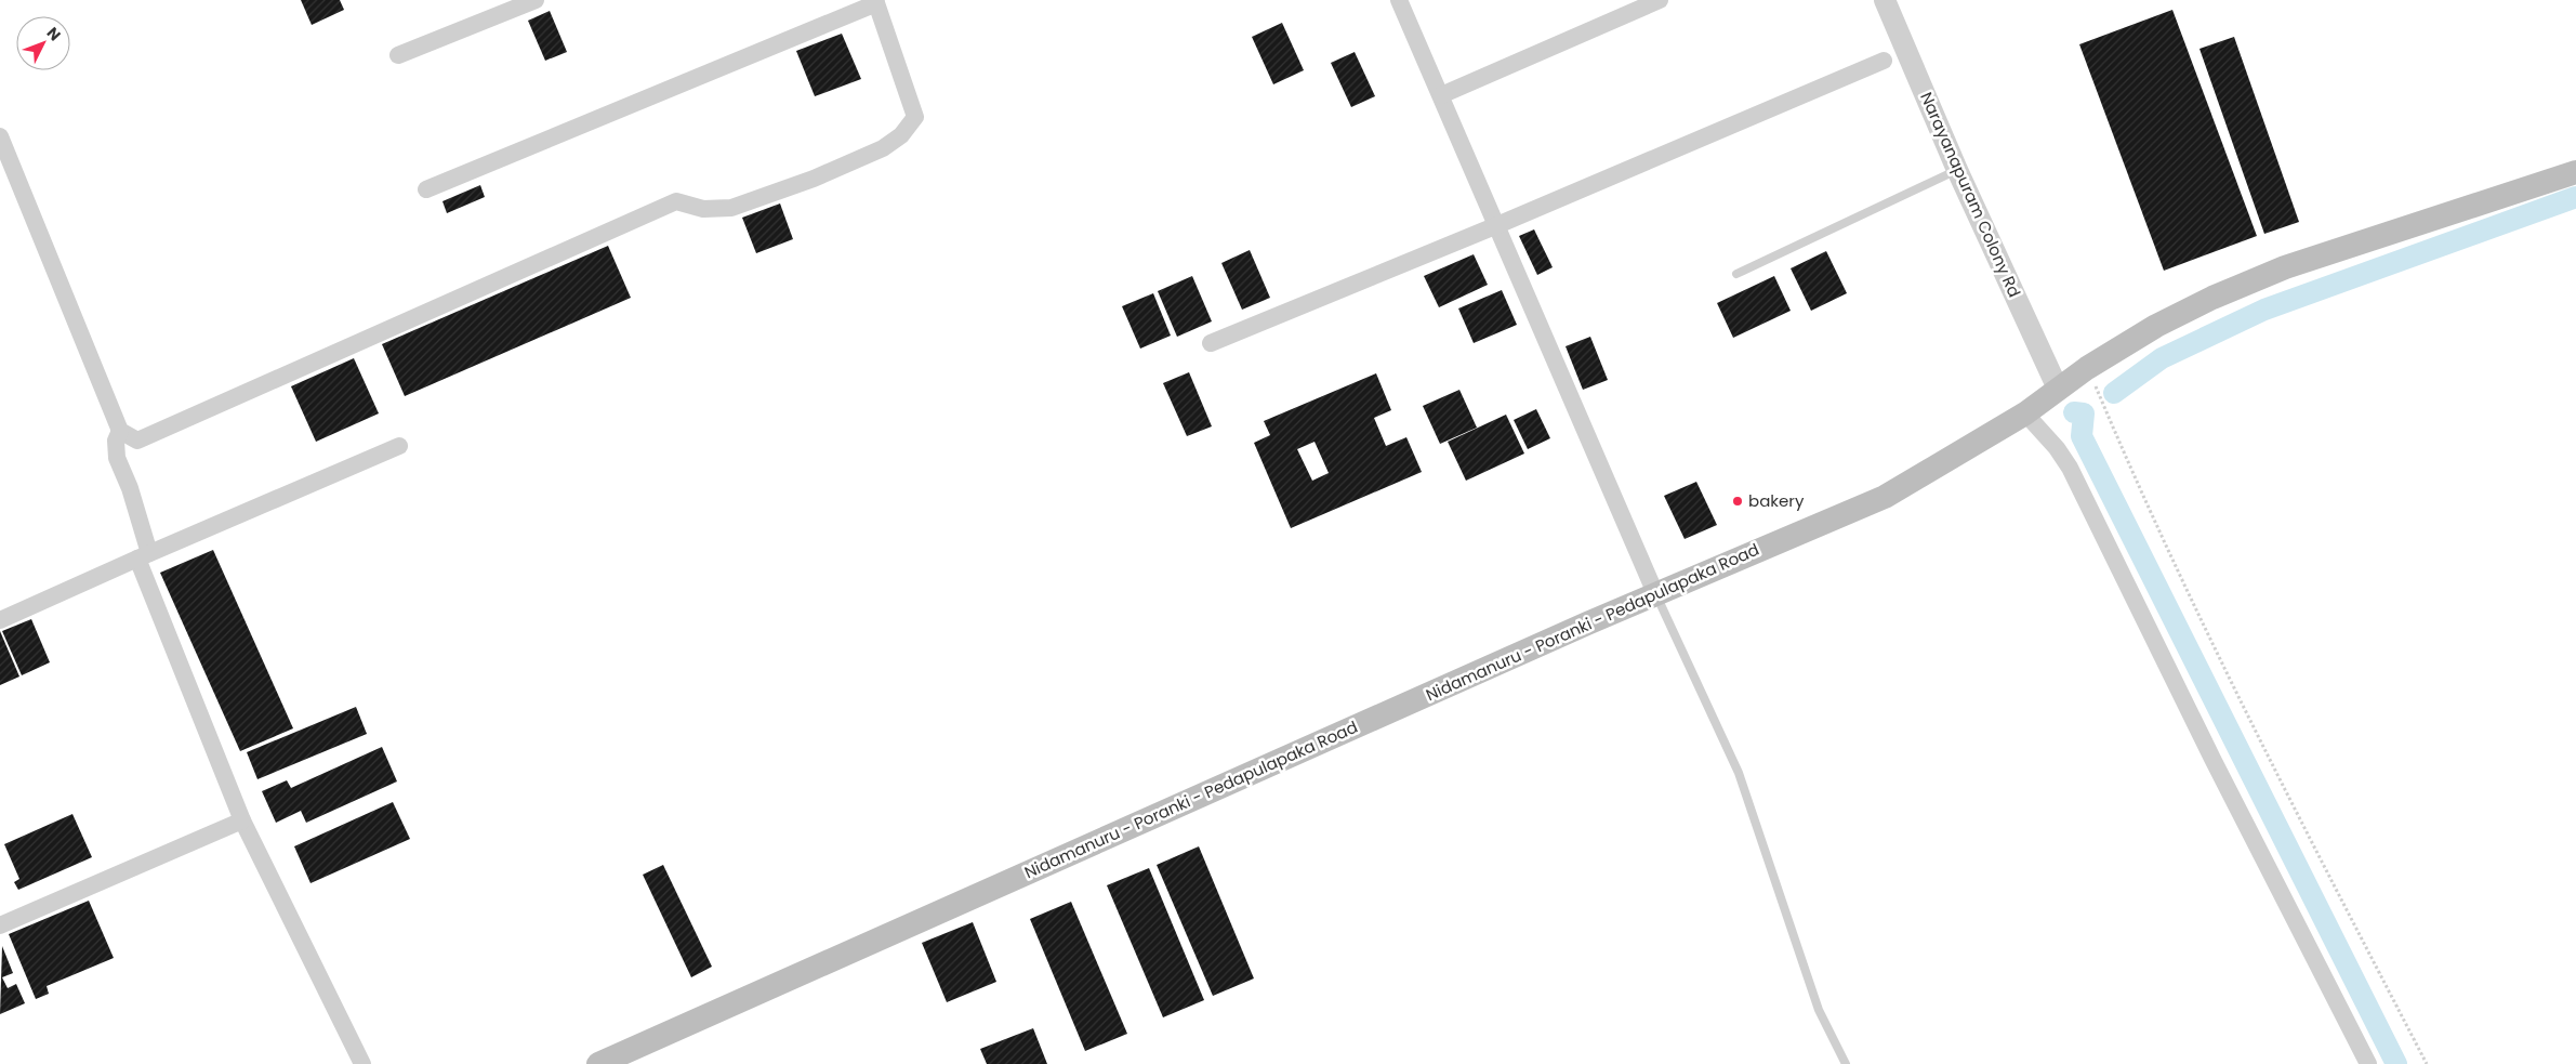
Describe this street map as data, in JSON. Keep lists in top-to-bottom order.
{
  "streets": {
    "main road": ["Nidamanuru - Poranki - Pedapulapaka Road"],
    "street": ["Narayanapuram Colony Rd"]
  },
  "crossings": [
    ["Narayanapuram Colony Rd", "Nidamanuru - Poranki - Pedapulapaka Road"]
  ],
  "places": ["bakery"],
  "north": "top right"
}
